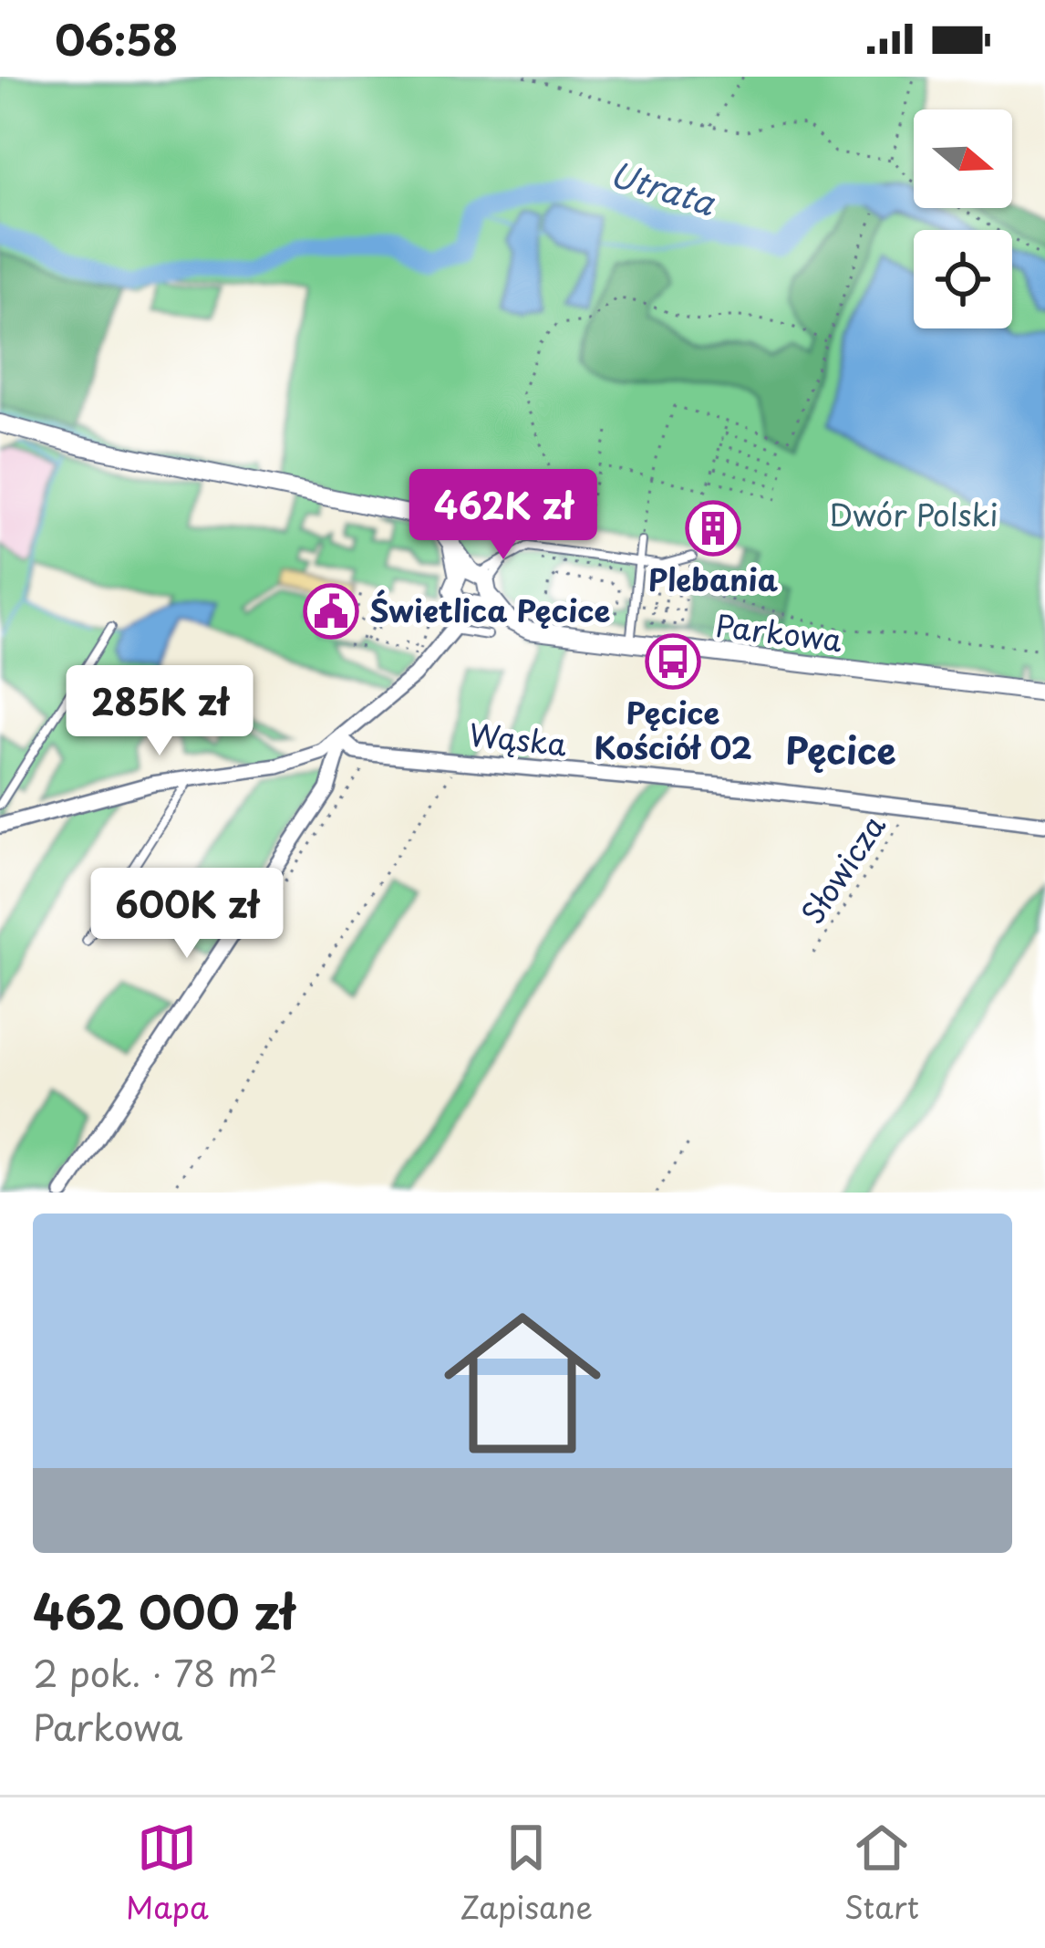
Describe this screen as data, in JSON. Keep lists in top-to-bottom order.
{
  "streets": {
    "street": ["Parkowa", "Wąska"],
    "path": ["Słowicza"]
  },
  "crossings": [
    ["Wąska", "Słowicza"]
  ],
  "districts": ["Pęcice"],
  "water": ["Utrata"],
  "parks": ["Dwór Polski"],
  "places": {
    "building": ["Plebania"],
    "public building": ["Świetlica Pęcice"],
    "bus stop": ["Pęcice Kościół 02"]
  },
  "north": "right",
  "page": {
    "status": "06:58",
    "price": ["462K zł", "285K zł", "600K zł"],
    "list": [
      {
        "name": "462 000 zł",
        "note": "2 pok. · 78 m² · Parkowa"
      }
    ],
    "tabs": ["Mapa", "Zapisane", "Start"]
  }
}
